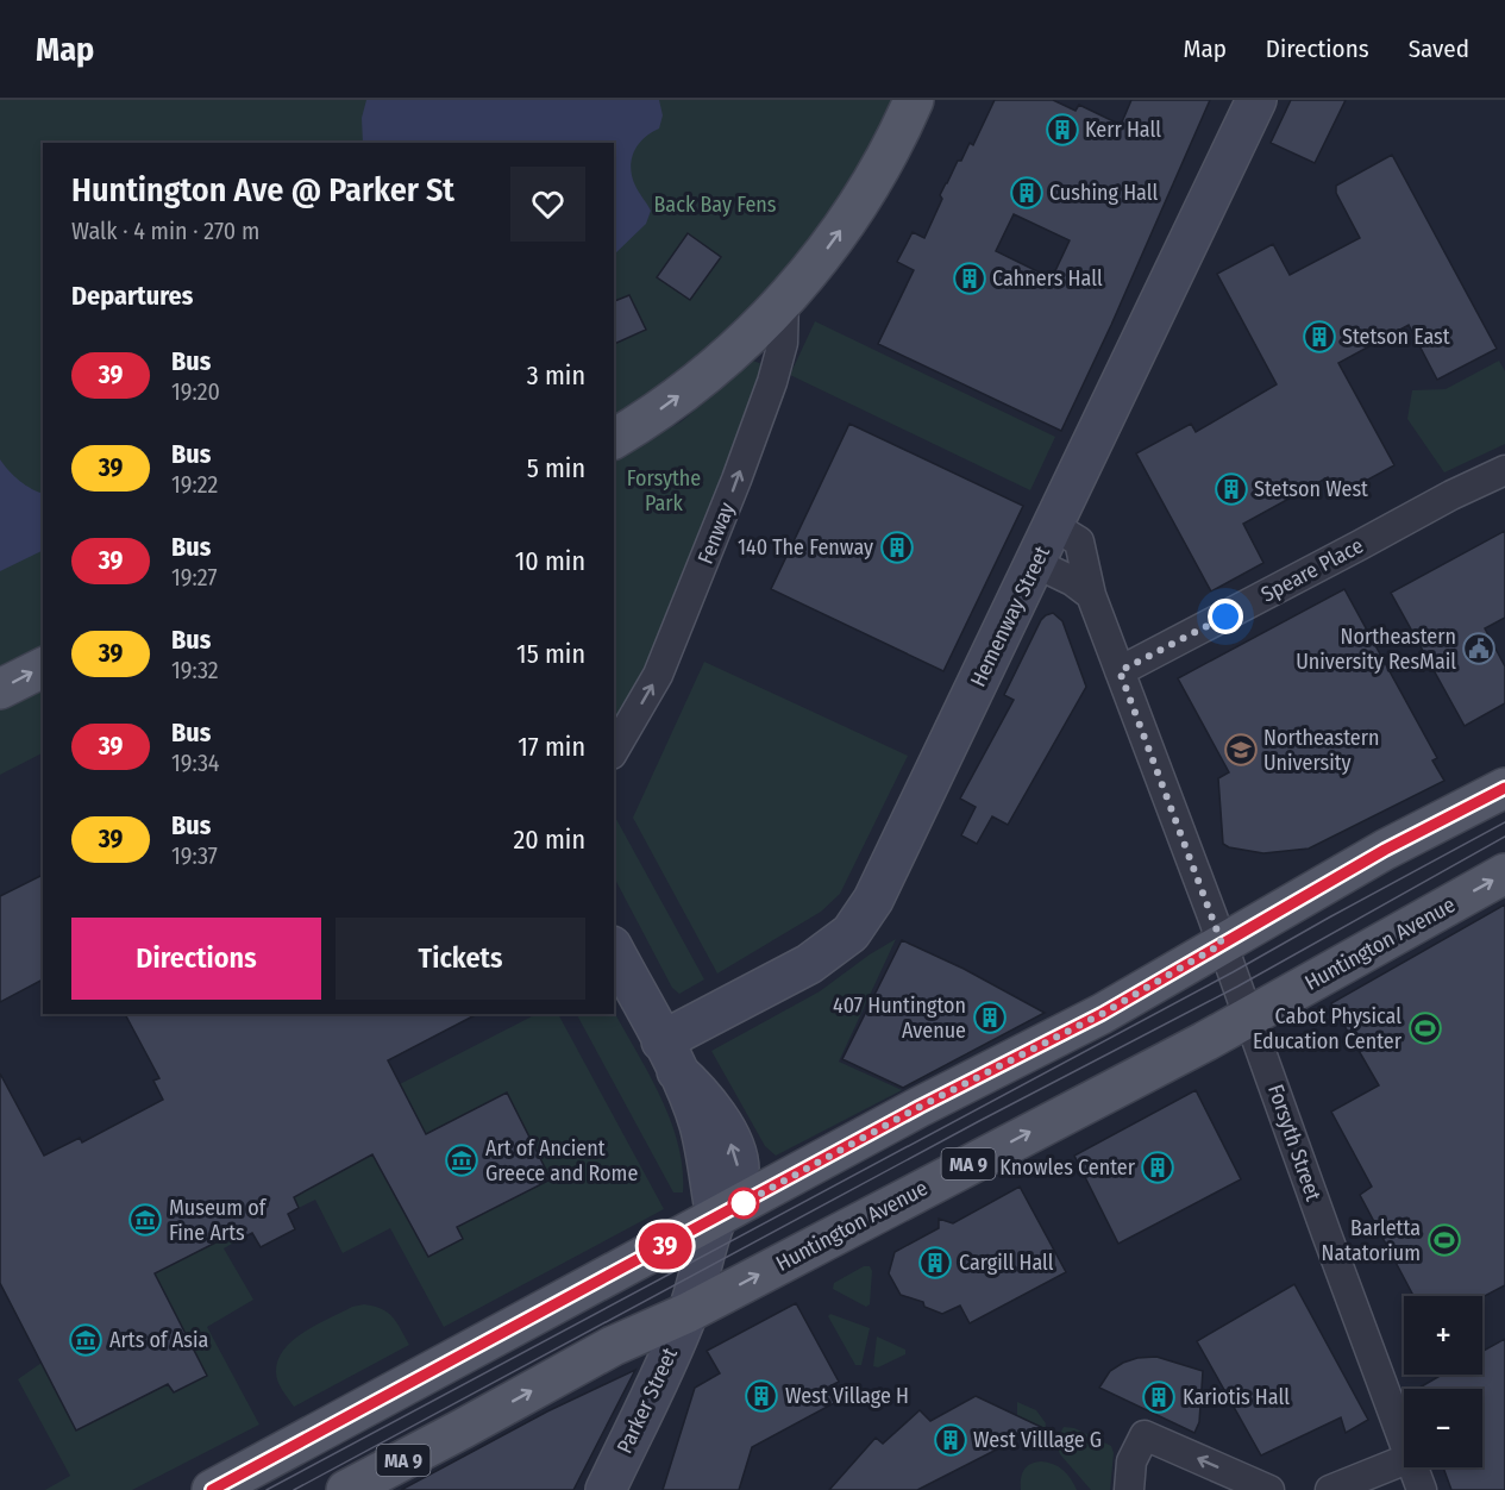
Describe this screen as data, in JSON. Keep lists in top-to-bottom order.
{
  "streets": {
    "main road": [
      "Hemenway Street",
      "Huntington Avenue",
      "MA 9",
      "Parker Street"
    ],
    "street": ["Fenway", "Speare Place", "Forsyth Street"]
  },
  "crossings": [
    ["Speare Place", "Forsyth Street"],
    ["Hemenway Street", "Forsyth Street"],
    ["Hemenway Street", "Parker Street"],
    ["Huntington Avenue", "Forsyth Street"],
    ["Huntington Avenue", "Parker Street"]
  ],
  "one_way": ["Fenway"],
  "parks": ["Back Bay Fens", "Forsythe Park"],
  "places": {
    "building": [
      "Kerr Hall",
      "Cushing Hall",
      "Cahners Hall",
      "Stetson East",
      "Stetson West",
      "140 The Fenway",
      "407 Huntington Avenue",
      "Knowles Center",
      "Cargill Hall",
      "West Village H",
      "Kariotis Hall",
      "West Villlage G"
    ],
    "public building": ["Northeastern University ResMail"],
    "school or university": ["Northeastern University"],
    "sports": ["Cabot Physical Education Center", "Barletta Natatorium"],
    "museum": ["Art of Ancient Greece and Rome", "Museum of Fine Arts", "Arts of Asia"]
  },
  "lines": ["bus line 39"],
  "page": {
    "header": "Map",
    "nav": ["Map", "Directions", "Saved"],
    "on_map": "39",
    "heading": [
      ["Huntington Ave @ Parker St", "Walk · 4 min · 270 m"],
      "Departures"
    ],
    "list": [
      {
        "mark": "39",
        "name": "Bus",
        "note": "19:20",
        "value": "3 min"
      },
      {
        "mark": "39",
        "name": "Bus",
        "note": "19:22",
        "value": "5 min"
      },
      {
        "mark": "39",
        "name": "Bus",
        "note": "19:27",
        "value": "10 min"
      },
      {
        "mark": "39",
        "name": "Bus",
        "note": "19:32",
        "value": "15 min"
      },
      {
        "mark": "39",
        "name": "Bus",
        "note": "19:34",
        "value": "17 min"
      },
      {
        "mark": "39",
        "name": "Bus",
        "note": "19:37",
        "value": "20 min"
      }
    ],
    "buttons": ["Directions", "Tickets"],
    "map_buttons": ["+", "−"]
  }
}
